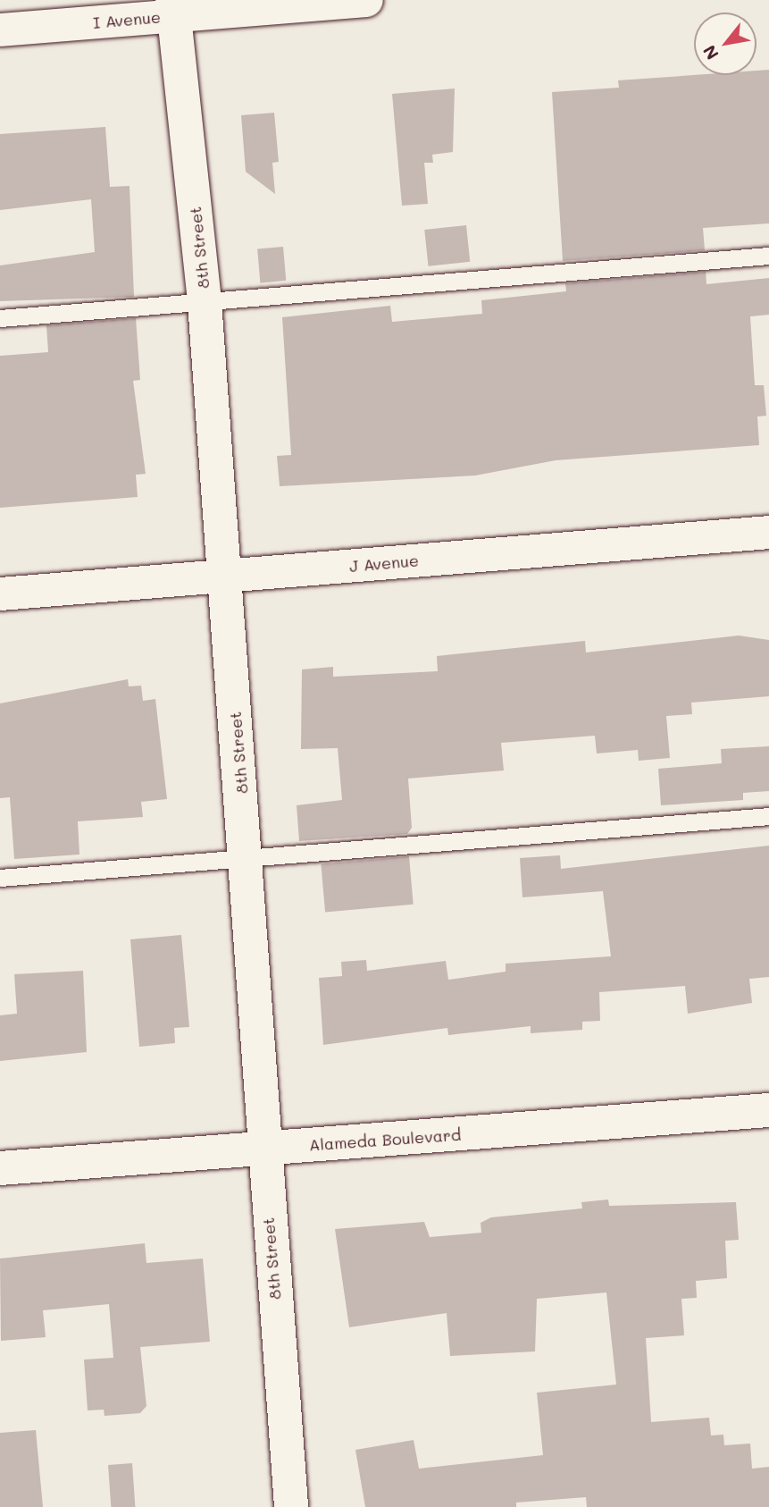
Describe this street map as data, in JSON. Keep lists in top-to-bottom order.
{
  "streets": {
    "street": [
      "I Avenue",
      "8th Street",
      "J Avenue",
      "Alameda Boulevard"
    ]
  },
  "crossings": [
    ["I Avenue", "8th Street"],
    ["8th Street", "J Avenue"],
    ["8th Street", "Alameda Boulevard"]
  ],
  "north": "bottom left"
}
